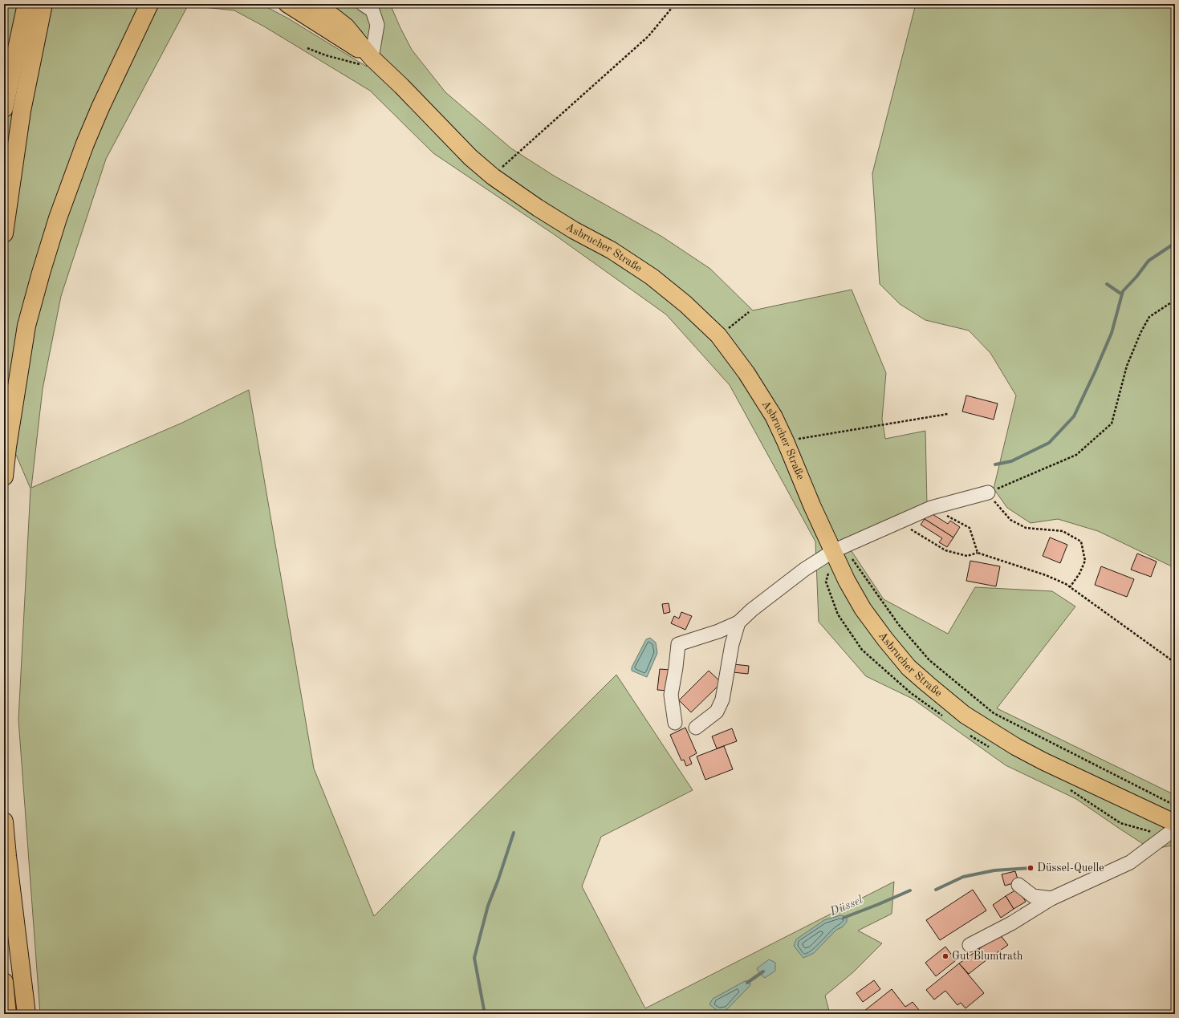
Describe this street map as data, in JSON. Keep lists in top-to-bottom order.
{
  "streets": {
    "main road": ["Asbrucher Straße"]
  },
  "water": ["Düssel"],
  "places": ["Düssel-Quelle", "Gut Blumtrath"]
}
